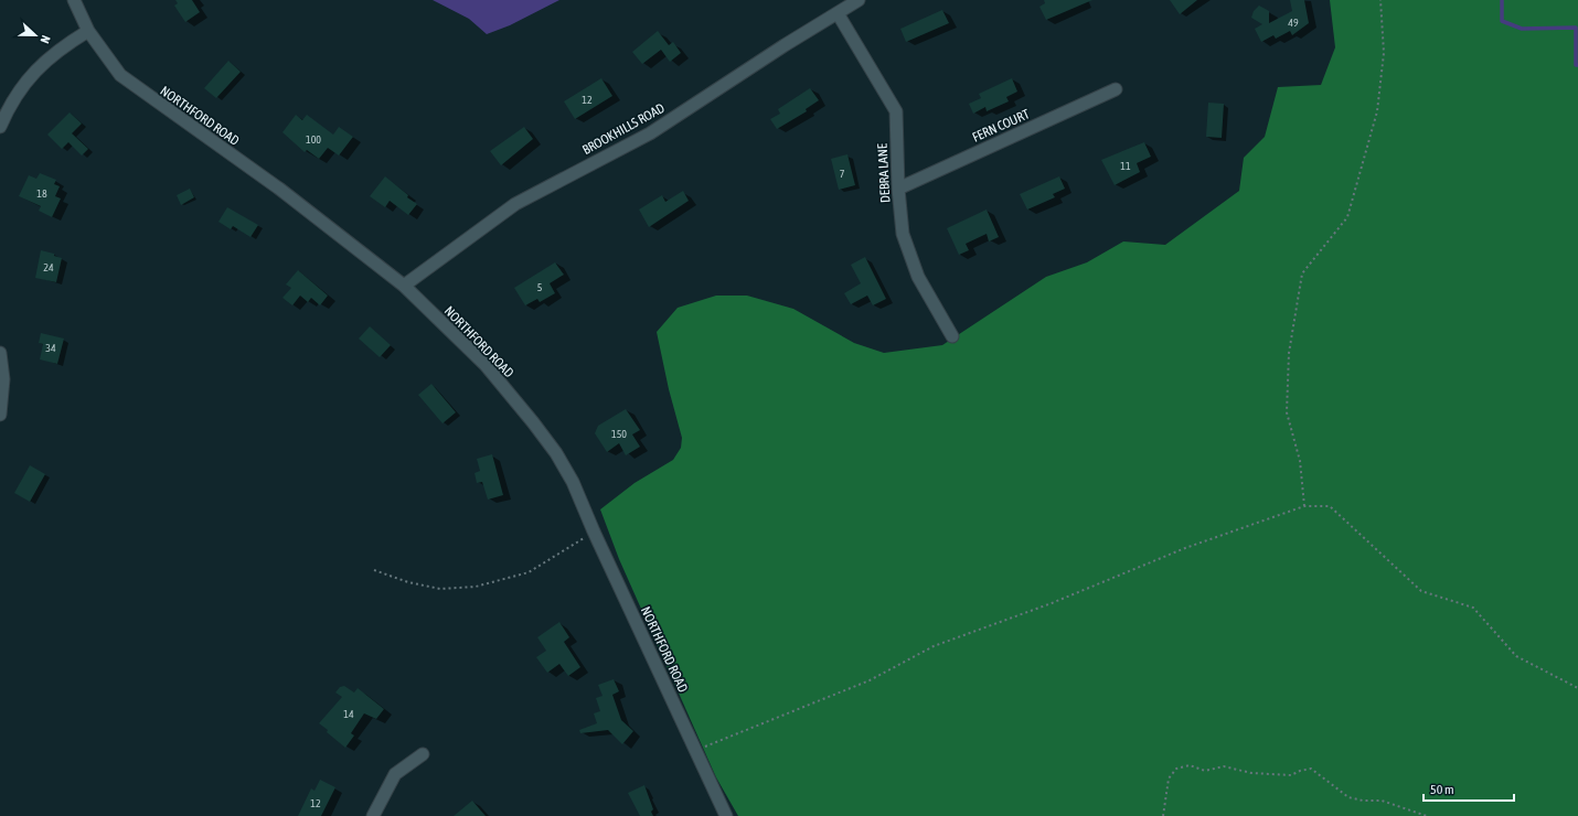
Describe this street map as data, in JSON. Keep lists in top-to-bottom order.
{
  "streets": {
    "street": [
      "NORTHFORD ROAD",
      "FERN COURT",
      "BROOKHILLS ROAD",
      "DEBRA LANE"
    ]
  },
  "crossings": [
    ["NORTHFORD ROAD", "BROOKHILLS ROAD"],
    ["FERN COURT", "DEBRA LANE"],
    ["BROOKHILLS ROAD", "DEBRA LANE"]
  ],
  "house_numbers": [
    "49",
    "12",
    "100",
    "11",
    "7",
    "18",
    "24",
    "5",
    "34",
    "150",
    "14",
    "12"
  ],
  "scale_bar": "50 m",
  "north": "right"
}
